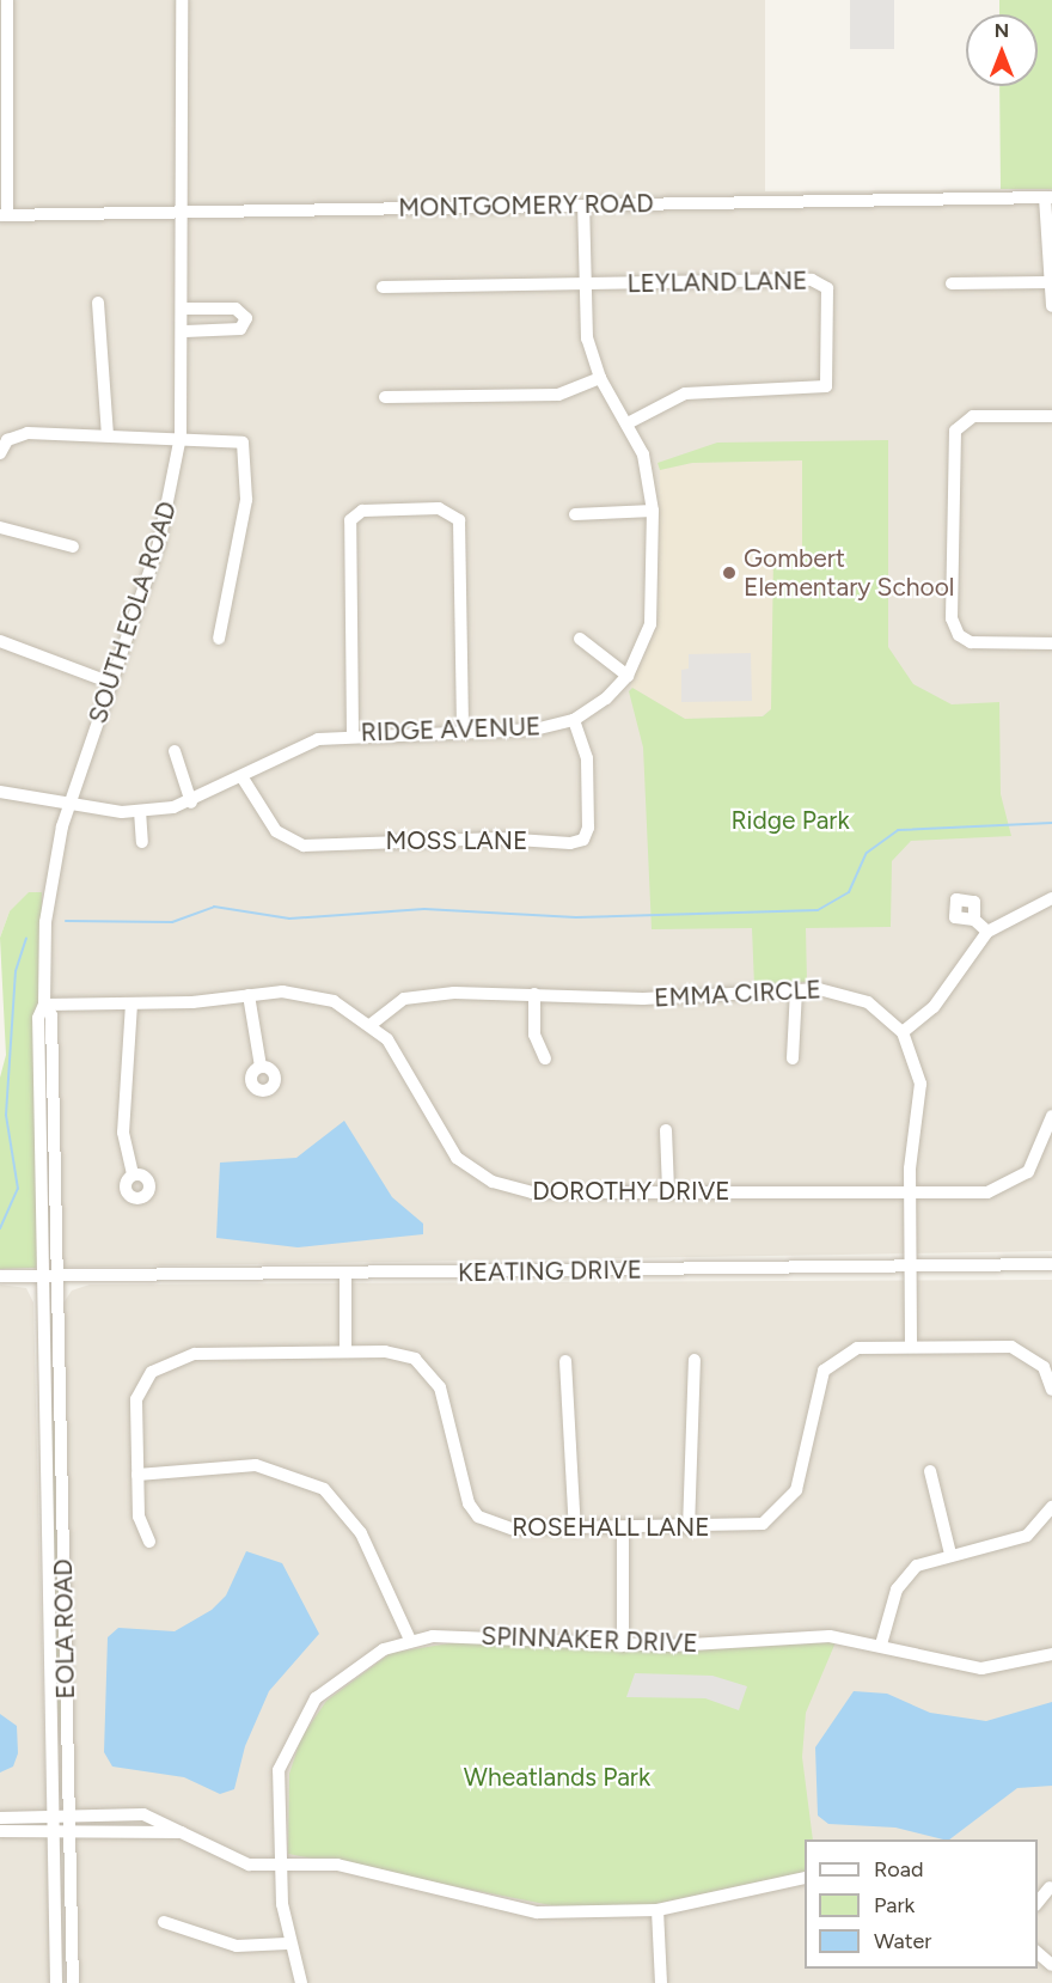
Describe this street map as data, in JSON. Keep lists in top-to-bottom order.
{
  "streets": {
    "street": [
      "MONTGOMERY ROAD",
      "LEYLAND LANE",
      "SOUTH EOLA ROAD",
      "RIDGE AVENUE",
      "MOSS LANE",
      "EMMA CIRCLE",
      "DOROTHY DRIVE",
      "KEATING DRIVE",
      "ROSEHALL LANE",
      "EOLA ROAD",
      "SPINNAKER DRIVE"
    ]
  },
  "crossings": [
    ["MONTGOMERY ROAD", "SOUTH EOLA ROAD"],
    ["MONTGOMERY ROAD", "RIDGE AVENUE"],
    ["LEYLAND LANE", "RIDGE AVENUE"],
    ["SOUTH EOLA ROAD", "RIDGE AVENUE"],
    ["SOUTH EOLA ROAD", "DOROTHY DRIVE"],
    ["SOUTH EOLA ROAD", "KEATING DRIVE"],
    ["SOUTH EOLA ROAD", "EOLA ROAD"],
    ["RIDGE AVENUE", "MOSS LANE"],
    ["EMMA CIRCLE", "DOROTHY DRIVE"],
    ["EMMA CIRCLE", "KEATING DRIVE"],
    ["EMMA CIRCLE", "ROSEHALL LANE"],
    ["KEATING DRIVE", "EOLA ROAD"]
  ],
  "parks": ["Ridge Park", "Wheatlands Park"],
  "places": ["Gombert Elementary School"],
  "legend": ["Road", "Park", "Water"],
  "north": "top"
}
